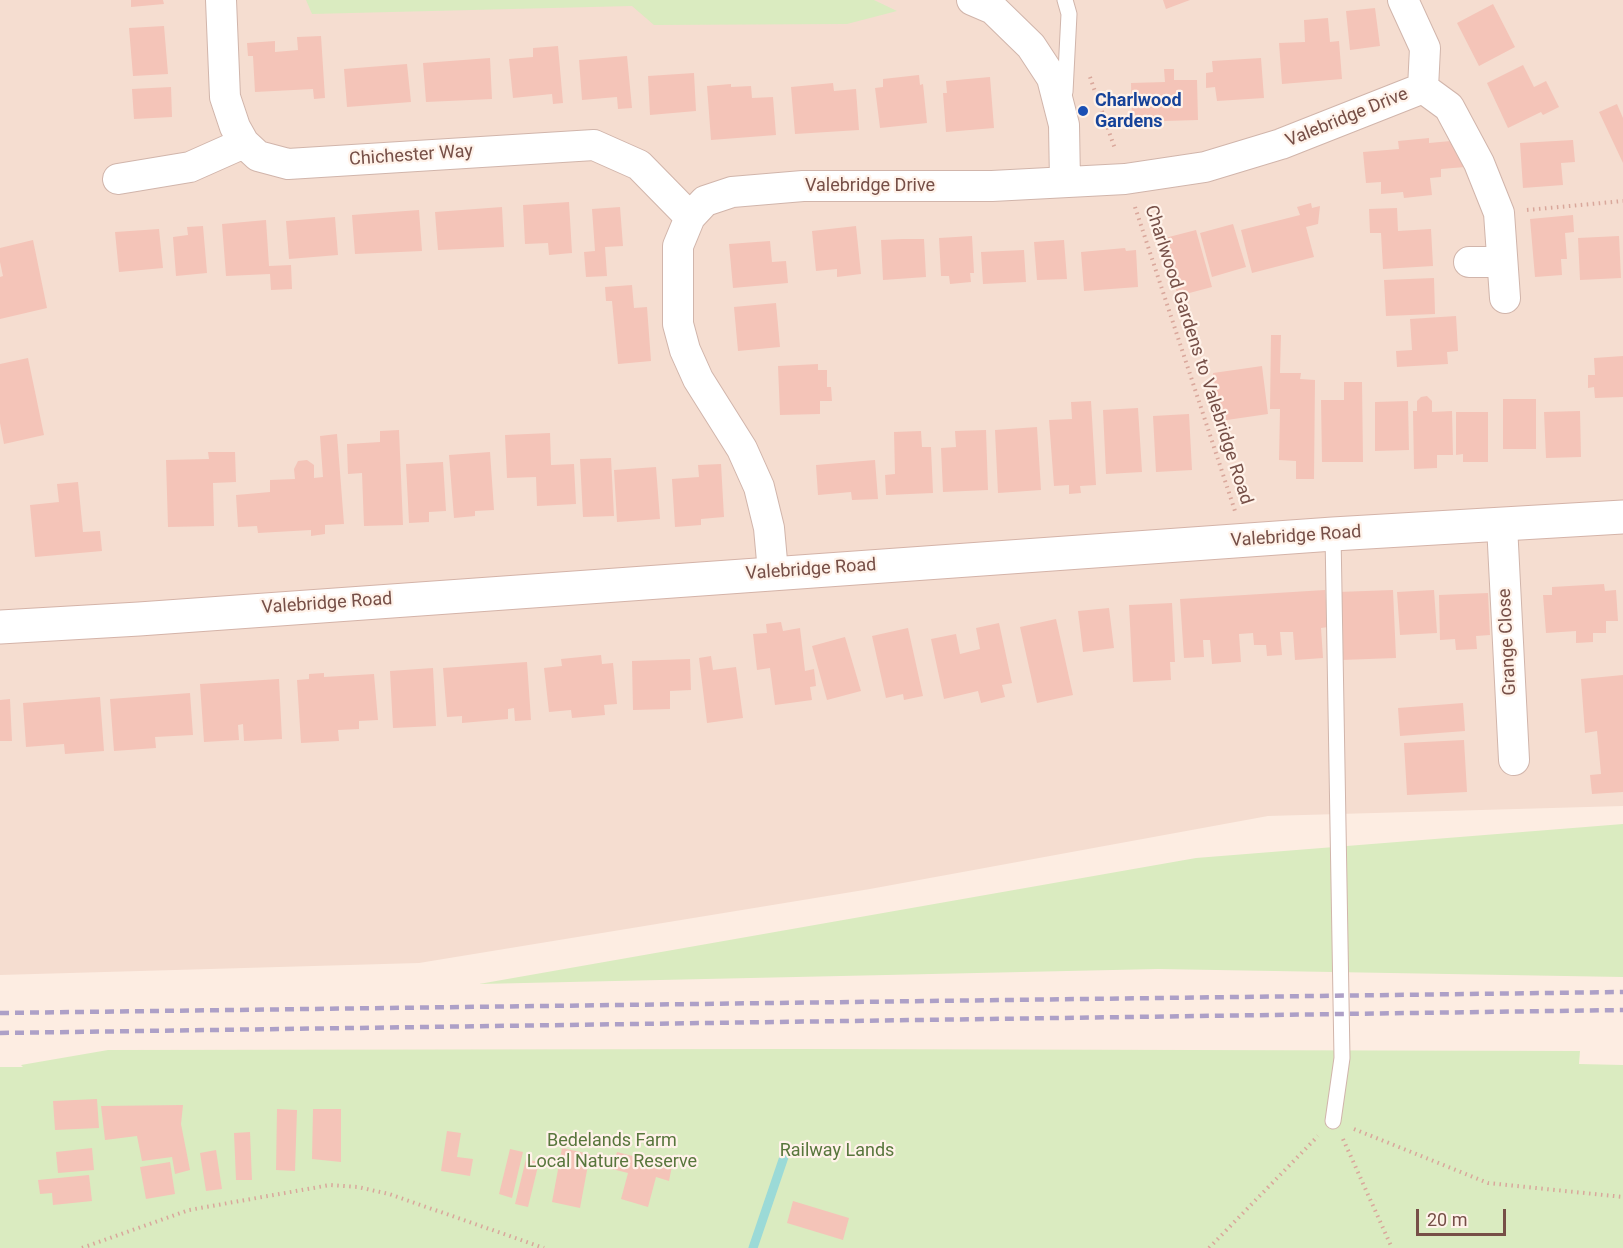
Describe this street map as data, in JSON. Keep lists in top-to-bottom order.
{
  "streets": {
    "street": [
      "Valebridge Drive",
      "Chichester Way",
      "Valebridge Road",
      "Grange Close"
    ],
    "path": ["Charlwood Gardens to Valebridge Road"]
  },
  "crossings": [
    ["Valebridge Drive", "Chichester Way"],
    ["Valebridge Drive", "Charlwood Gardens to Valebridge Road"],
    ["Valebridge Drive", "Valebridge Road"],
    ["Charlwood Gardens to Valebridge Road", "Valebridge Road"],
    ["Valebridge Road", "Grange Close"]
  ],
  "parks": ["Bedelands Farm Local Nature Reserve", "Railway Lands"],
  "places": ["Charlwood Gardens"],
  "scale_bar": "20 m"
}
